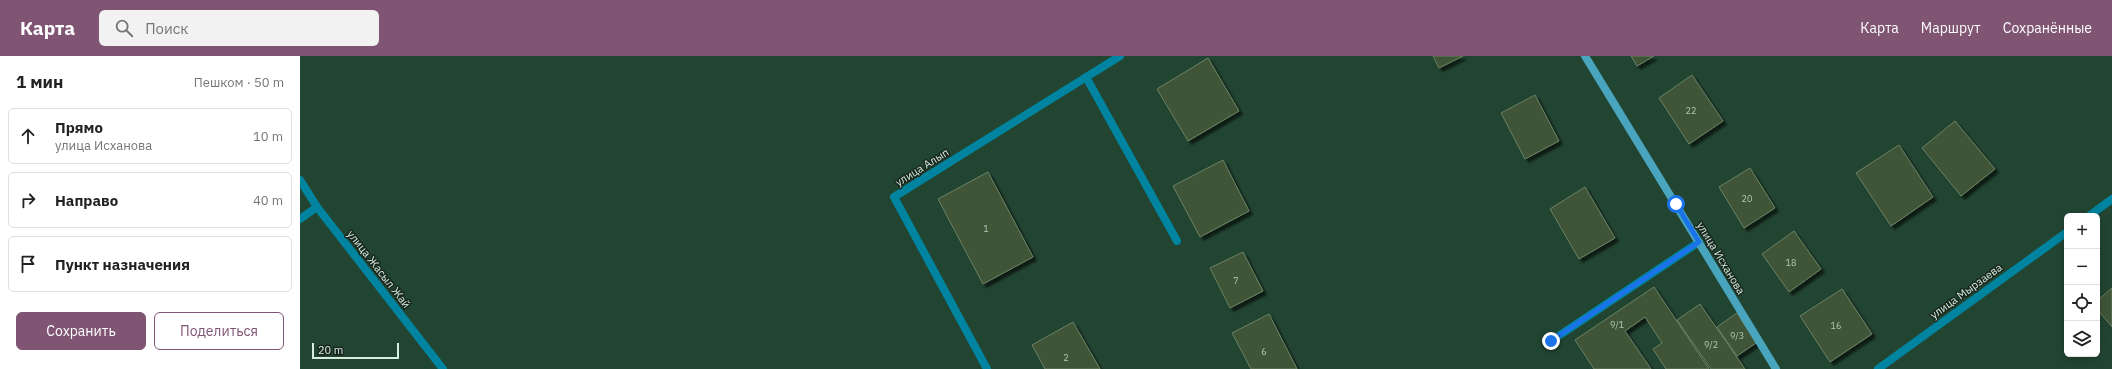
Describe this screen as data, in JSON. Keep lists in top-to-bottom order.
{
  "streets": {
    "main road": ["улица Исханова"],
    "street": ["улица Алып", "улица Жасыл Жай", "улица Мырзаева"]
  },
  "house_numbers": [
    "22",
    "20",
    "1",
    "18",
    "7",
    "9/1",
    "16",
    "9/3",
    "9/2",
    "6",
    "2"
  ],
  "scale_bar": "20 m",
  "page": {
    "header": "Карта",
    "search": "Поиск",
    "nav": ["Карта", "Маршрут", "Сохранённые"],
    "heading": ["1 мин", "Пешком · 50 m"],
    "list": [
      ["Прямо", "улица Исханова", "10 m"],
      ["Направо", "40 m"],
      "Пункт назначения"
    ],
    "map_buttons": ["+", "−"],
    "buttons": ["Сохранить", "Поделиться"],
    "scale": "20 m"
  }
}
